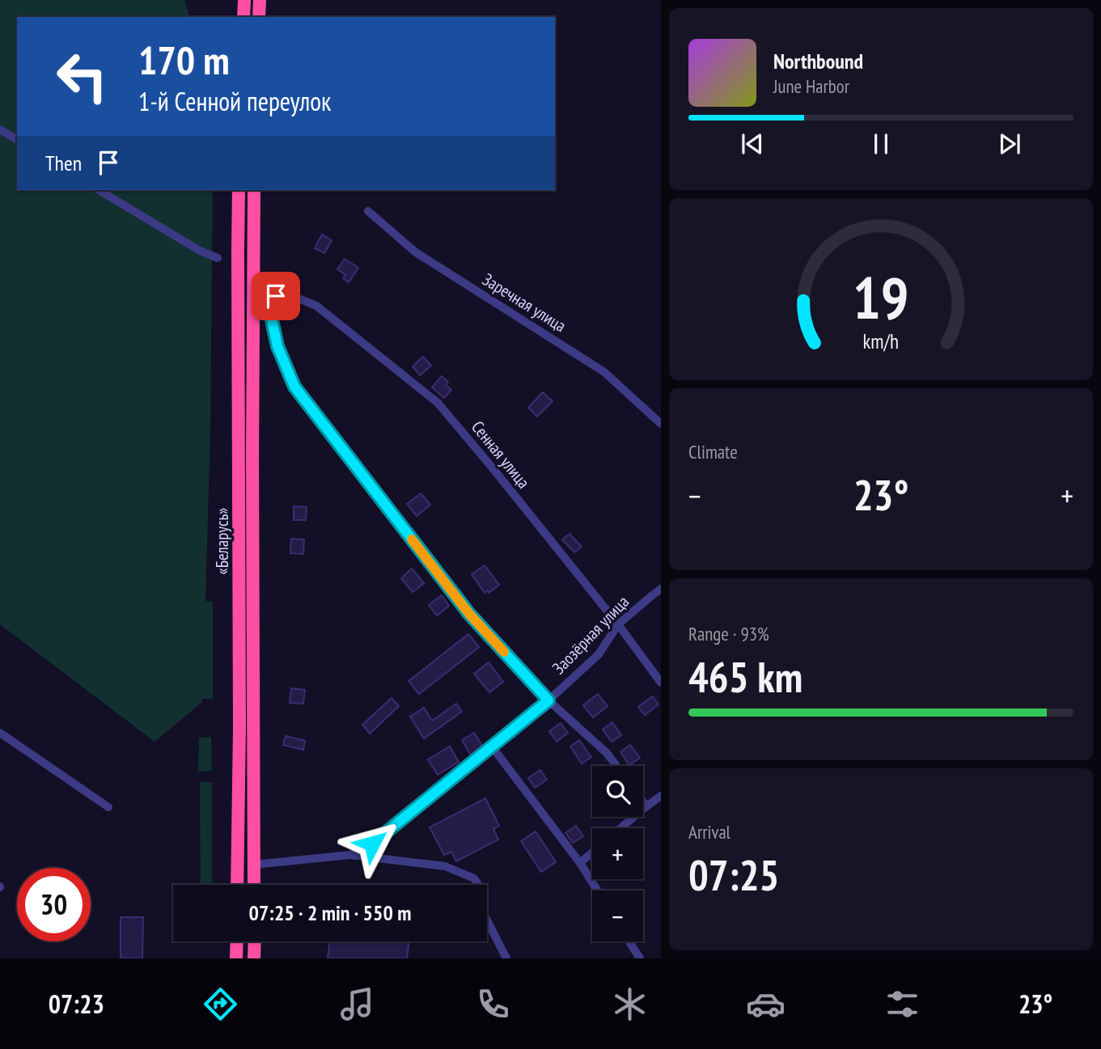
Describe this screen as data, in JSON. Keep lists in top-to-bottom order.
{
  "streets": {
    "highway": ["«Беларусь»"],
    "street": ["Заречная улица", "Сенная улица", "Заозёрная улица"]
  },
  "crossings": [
    ["Сенная улица", "Заозёрная улица"],
    ["«Беларусь»", "Заозёрная улица"]
  ],
  "page": {
    "turn": ["170 m", "1-й Сенной переулок"],
    "song": ["Northbound", "June Harbor"],
    "then": "Then",
    "tile": [
      "Climate",
      ["Range · 93%", "465 km"],
      ["Arrival", "07:25"]
    ],
    "heat": ["−", "23°", "+"],
    "map_buttons": ["+", "−"],
    "limit": "30",
    "trip": "07:25 · 2 min · 550 m",
    "tabs": ["07:23", "23°"],
    "gauge": ["19", "km/h"]
  }
}
